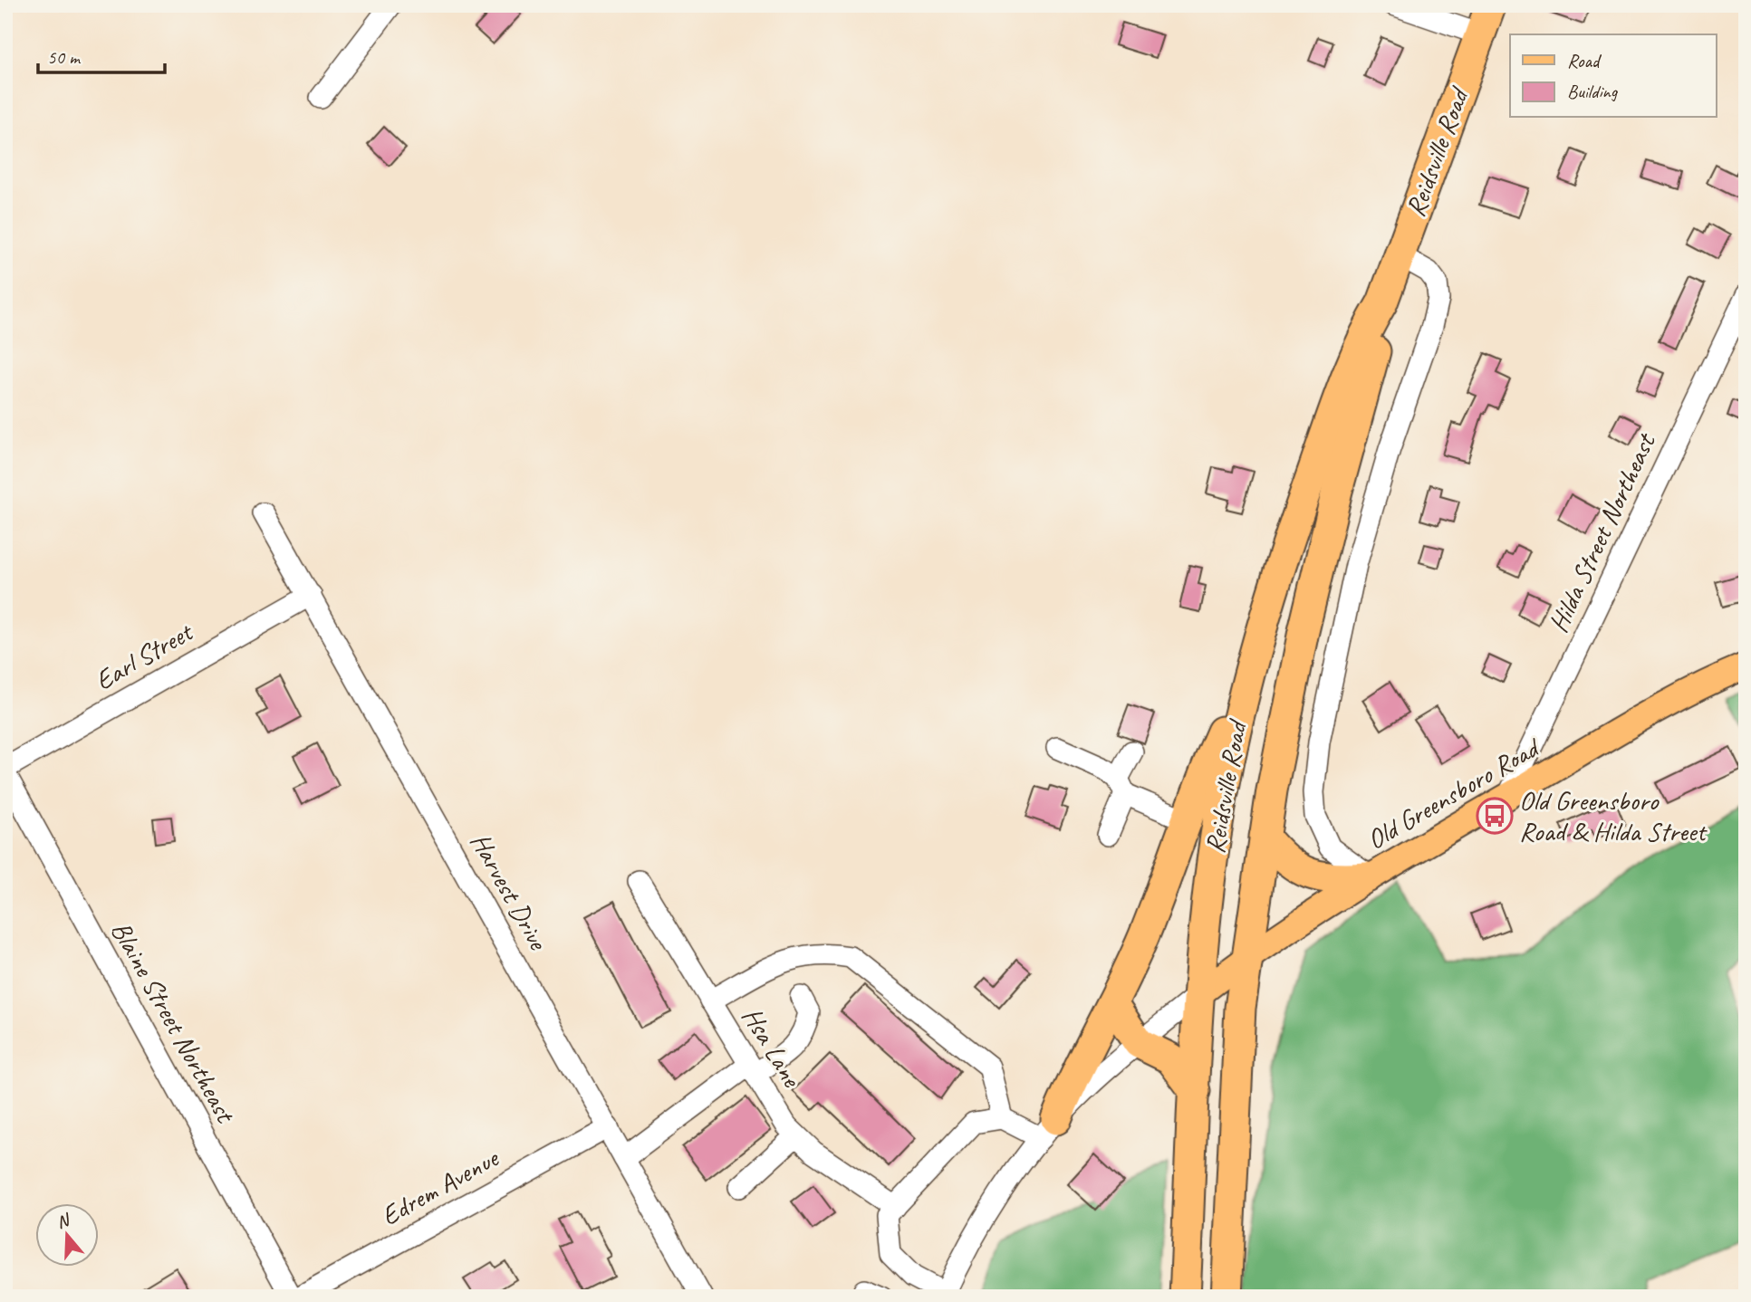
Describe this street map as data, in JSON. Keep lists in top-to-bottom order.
{
  "streets": {
    "highway": ["Reidsville Road"],
    "main road": ["Old Greensboro Road"],
    "street": [
      "Hilda Street Northeast",
      "Earl Street",
      "Harvest Drive",
      "Blaine Street Northeast",
      "Hsa Lane",
      "Edrem Avenue"
    ]
  },
  "crossings": [
    ["Reidsville Road", "Old Greensboro Road"],
    ["Hilda Street Northeast", "Old Greensboro Road"],
    ["Earl Street", "Harvest Drive"],
    ["Earl Street", "Blaine Street Northeast"],
    ["Harvest Drive", "Edrem Avenue"]
  ],
  "places": {
    "bus stop": ["Old Greensboro Road & Hilda Street"]
  },
  "legend": ["Road", "Building"],
  "scale_bar": "50 m",
  "north": "top"
}
